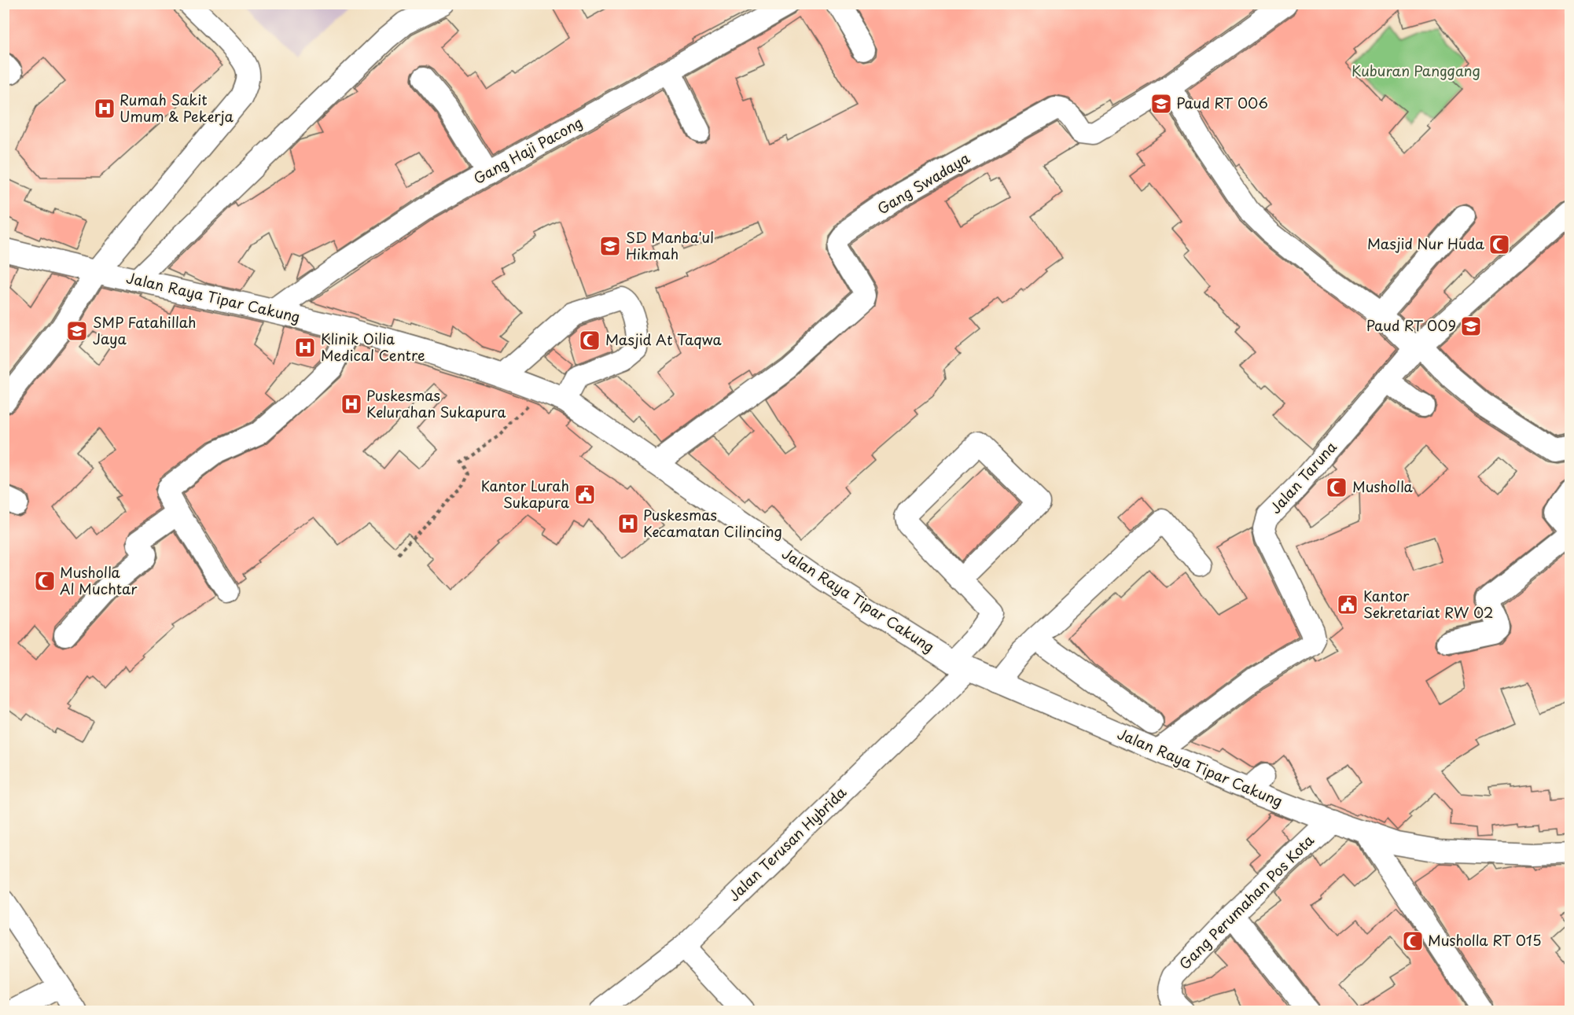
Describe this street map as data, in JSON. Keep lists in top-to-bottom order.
{
  "streets": {
    "street": [
      "Gang Haji Pacong",
      "Gang Swadaya",
      "Jalan Raya Tipar Cakung",
      "Jalan Taruna",
      "Jalan Terusan Hybrida",
      "Gang Perumahan Pos Kota"
    ]
  },
  "crossings": [
    ["Gang Haji Pacong", "Jalan Raya Tipar Cakung"],
    ["Gang Swadaya", "Jalan Raya Tipar Cakung"],
    ["Jalan Raya Tipar Cakung", "Jalan Taruna"],
    ["Jalan Raya Tipar Cakung", "Jalan Terusan Hybrida"],
    ["Jalan Raya Tipar Cakung", "Gang Perumahan Pos Kota"]
  ],
  "parks": ["Kuburan Panggang"],
  "places": {
    "school or university": [
      "Paud RT 006",
      "SD Manba'ul Hikmah",
      "Paud RT 009",
      "SMP Fatahillah Jaya"
    ],
    "hospital": [
      "Rumah Sakit Umum & Pekerja",
      "Klinik Oilia Medical Centre",
      "Puskesmas Kelurahan Sukapura",
      "Puskesmas Kecamatan Cilincing"
    ],
    "mosque": [
      "Masjid Nur Huda",
      "Masjid At Taqwa",
      "Musholla",
      "Musholla Al Muchtar",
      "Musholla RT 015"
    ],
    "public building": ["Kantor Lurah Sukapura", "Kantor Sekretariat RW 02"]
  }
}
